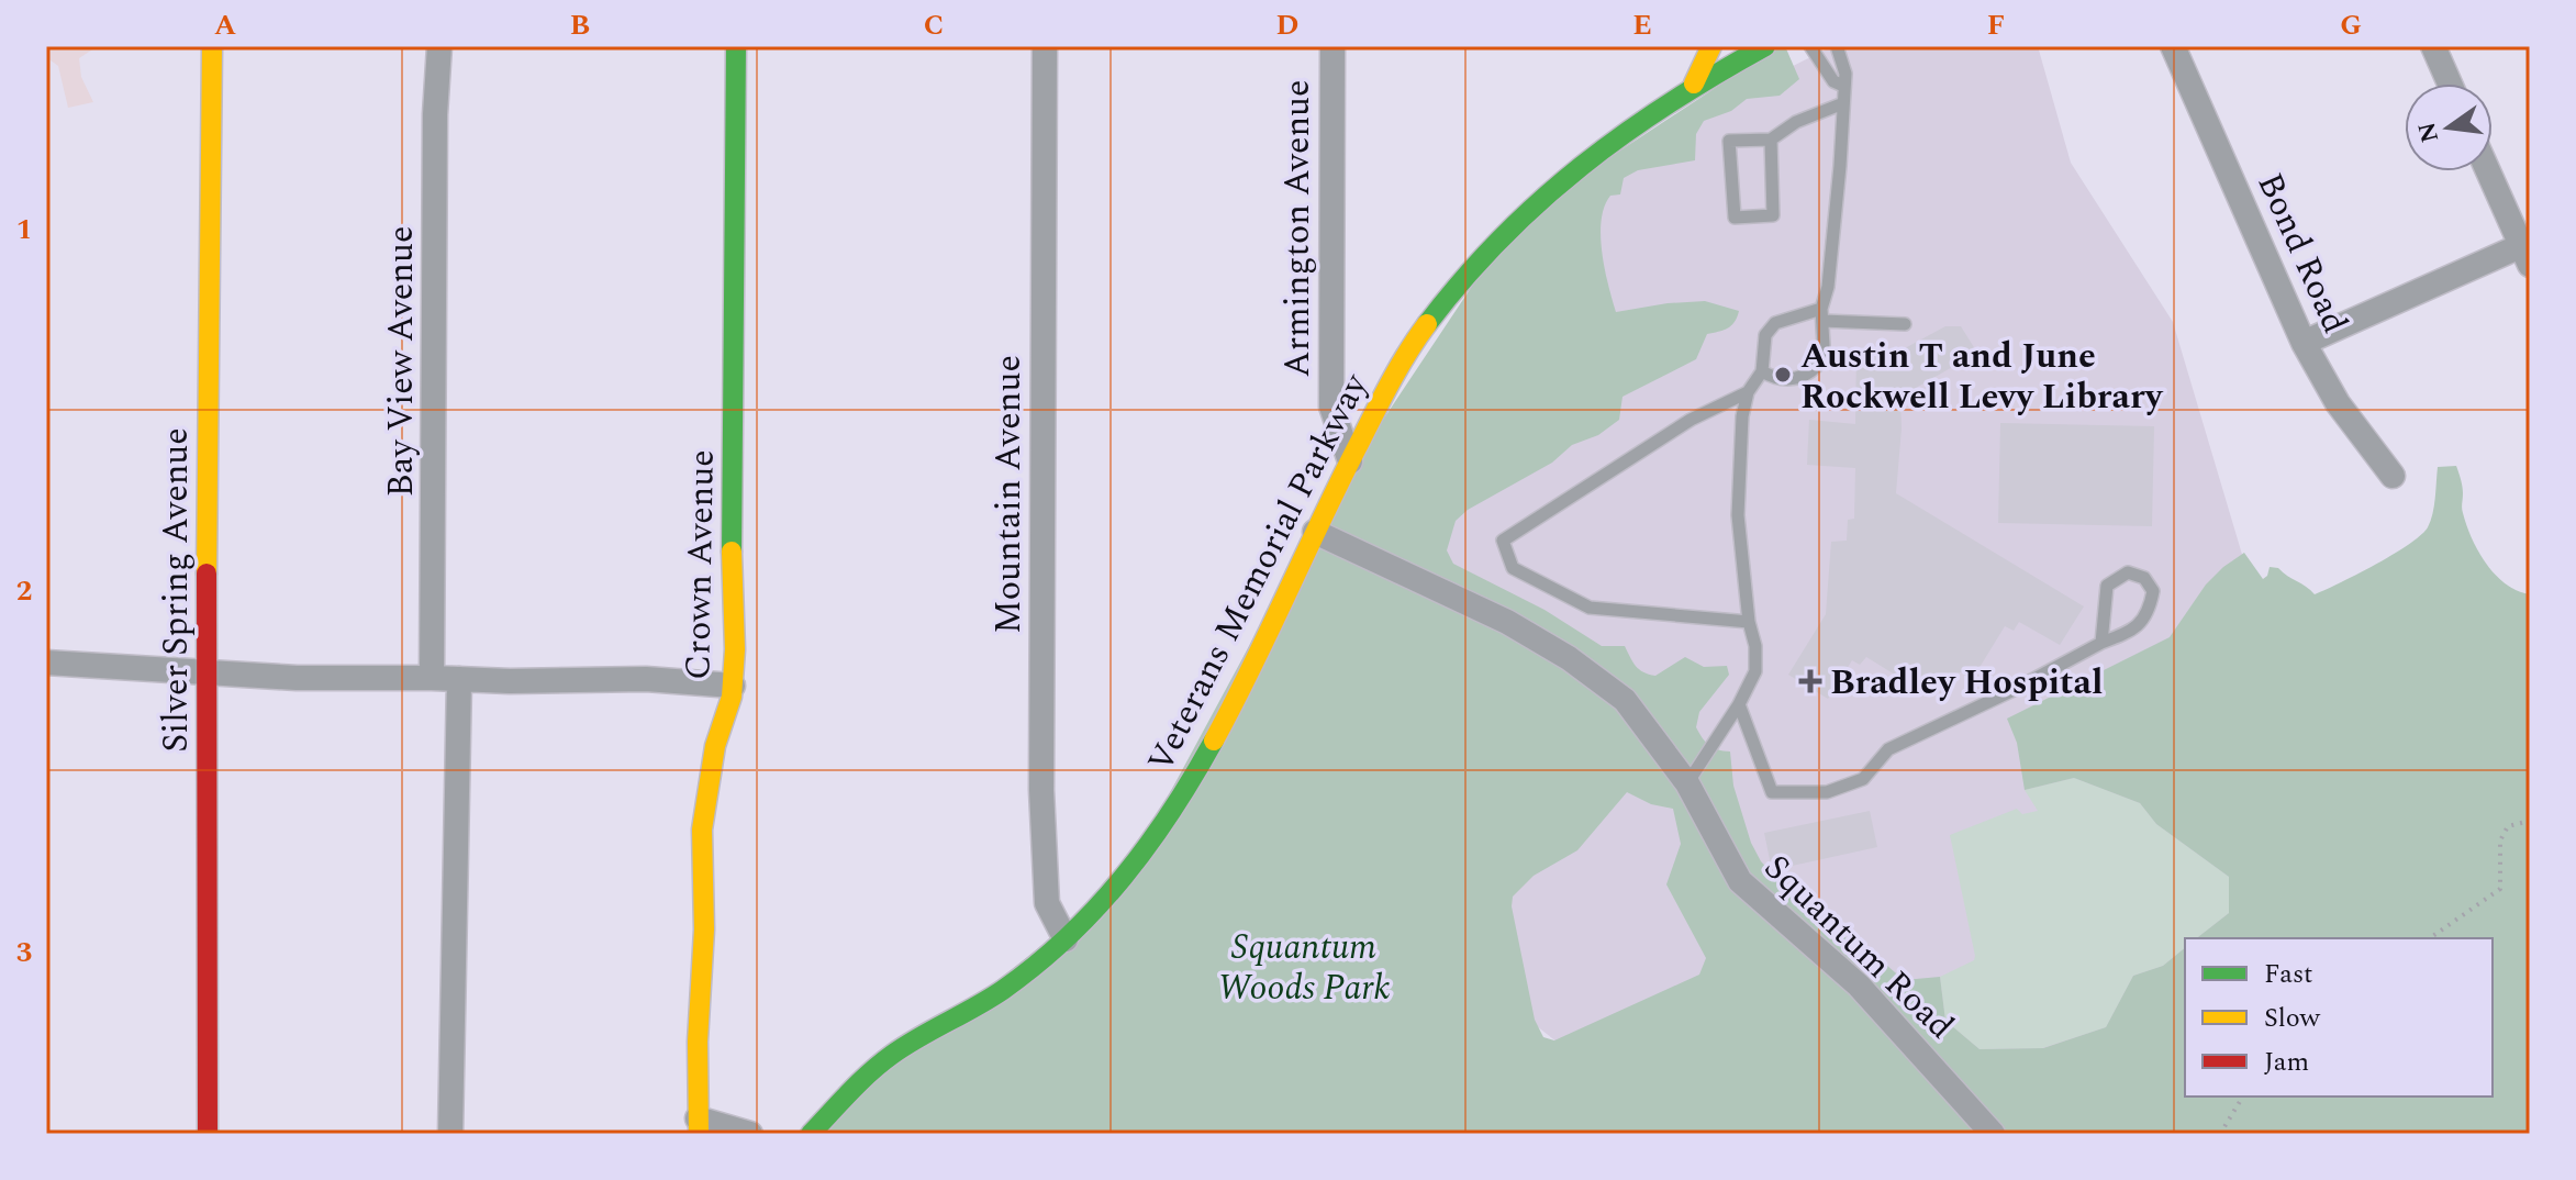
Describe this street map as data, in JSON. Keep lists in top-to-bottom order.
{
  "streets": {
    "street": [
      "Armington Avenue",
      "Bond Road",
      "Bay View Avenue",
      "Mountain Avenue",
      "Crown Avenue",
      "Veterans Memorial Parkway",
      "Silver Spring Avenue",
      "Squantum Road"
    ]
  },
  "crossings": [
    ["Armington Avenue", "Veterans Memorial Parkway"],
    ["Mountain Avenue", "Veterans Memorial Parkway"],
    ["Veterans Memorial Parkway", "Squantum Road"]
  ],
  "parks": ["Squantum Woods Park"],
  "places": {
    "other": ["Austin T and June Rockwell Levy Library"],
    "health": ["Bradley Hospital"]
  },
  "legend": ["Fast", "Slow", "Jam"],
  "north": "left",
  "grid": {
    "columns": [
      "A",
      "B",
      "C",
      "D",
      "E",
      "F",
      "G"
    ],
    "rows": ["1", "2", "3"]
  }
}
